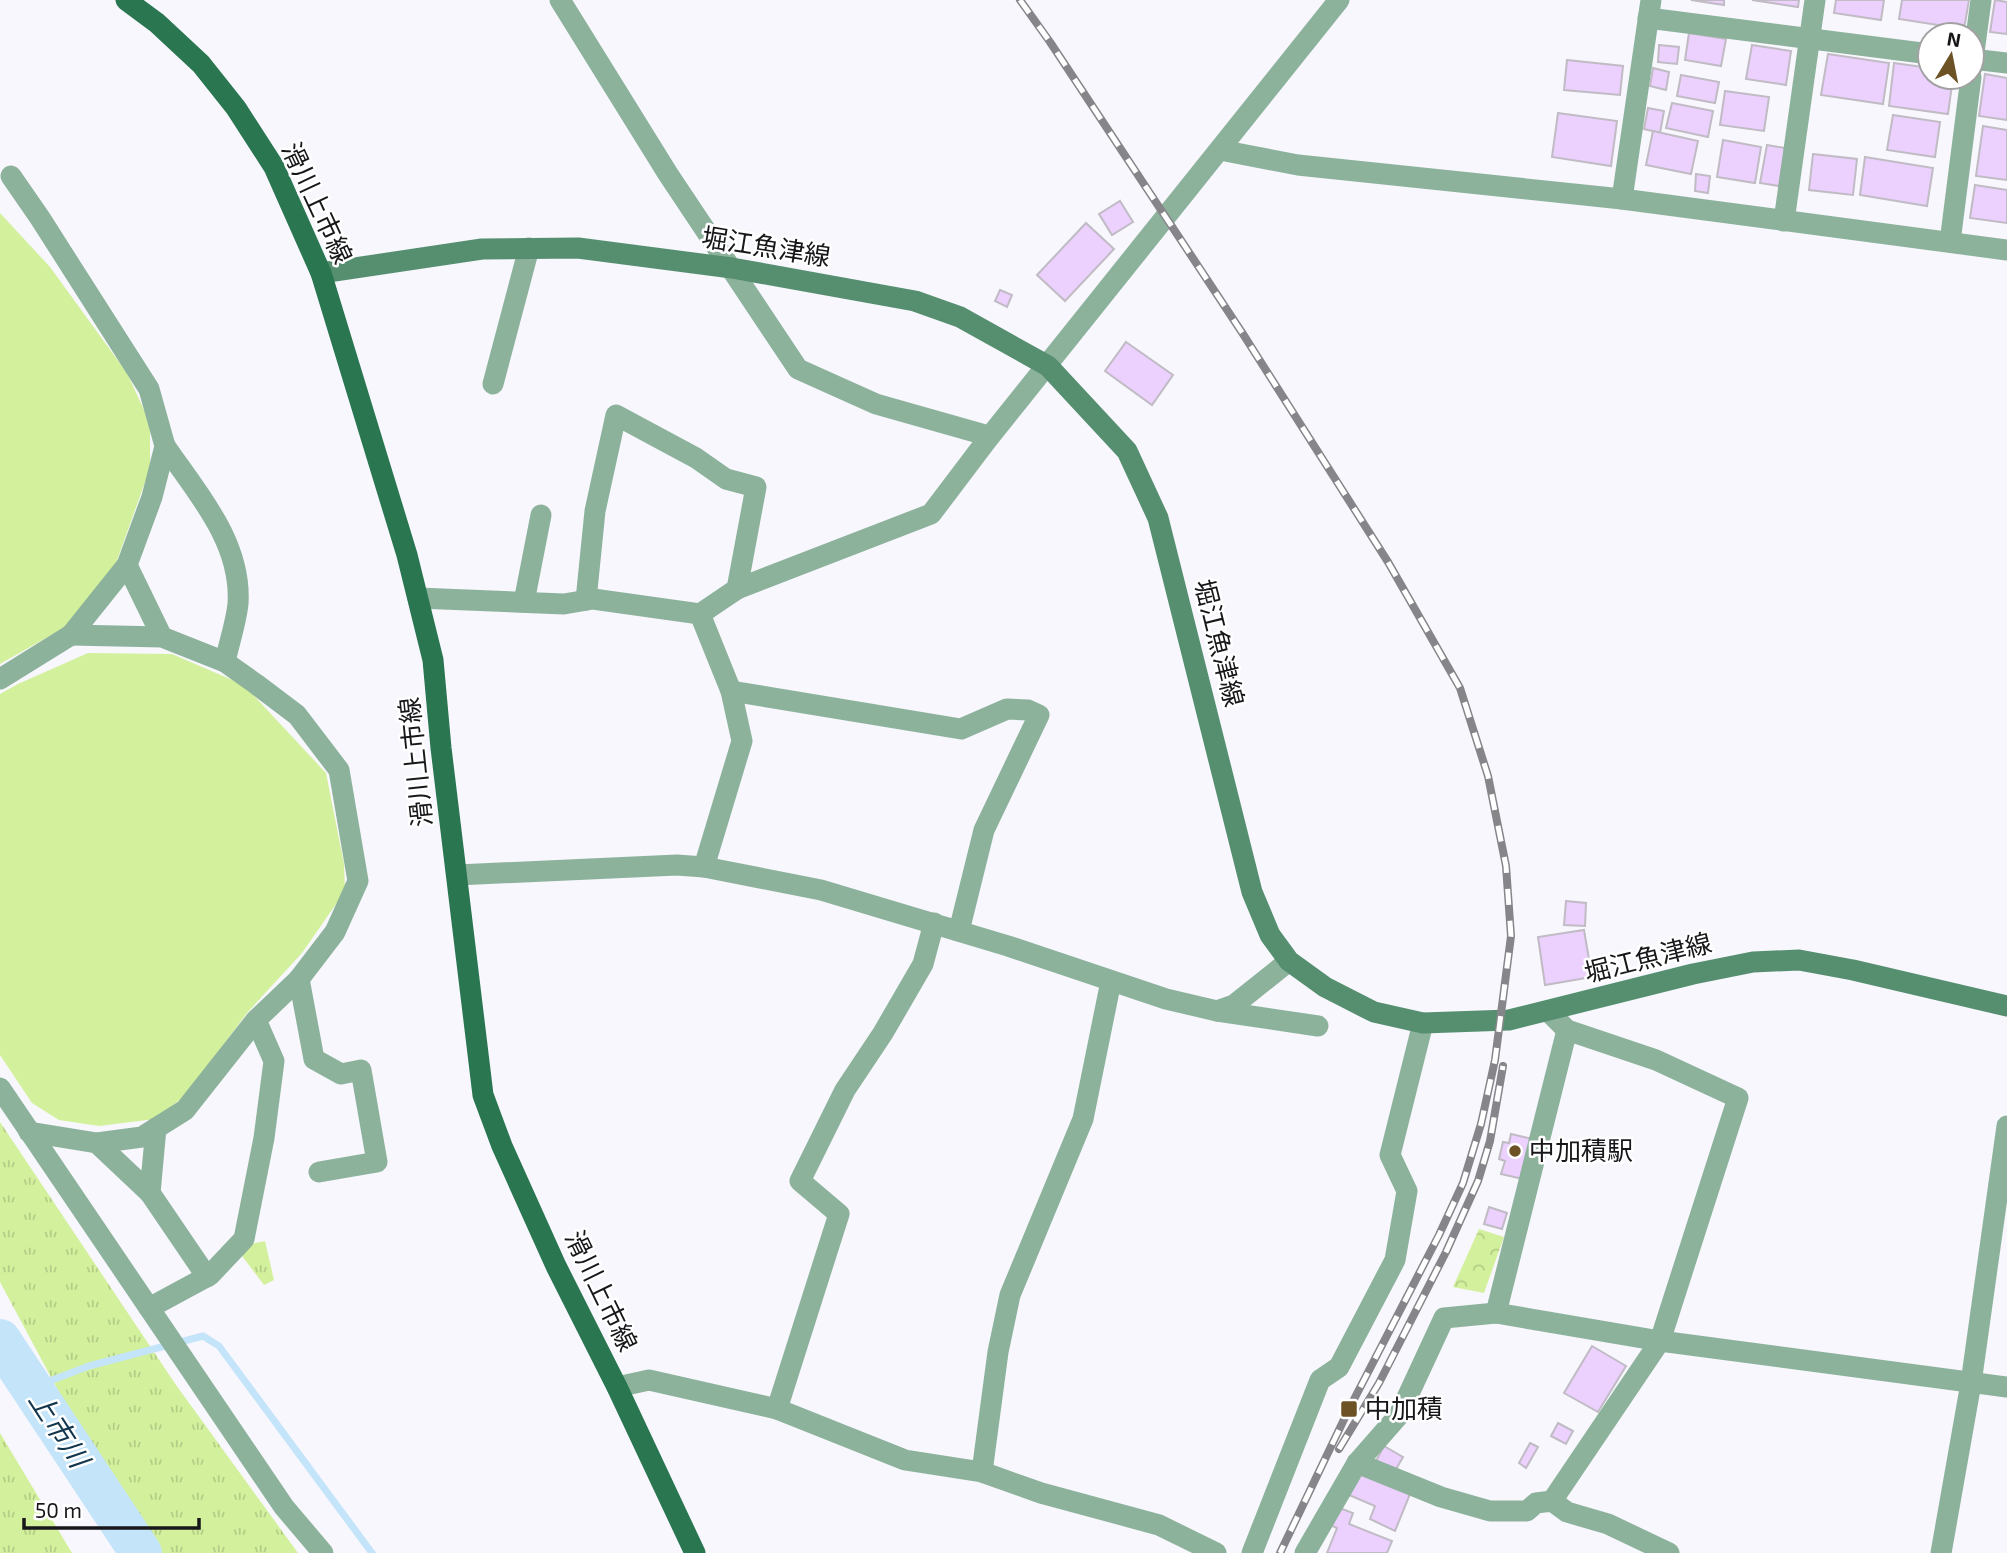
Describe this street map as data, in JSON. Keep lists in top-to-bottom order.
{
  "streets": {
    "main road": ["滑川上市線", "堀江魚津線"]
  },
  "crossings": [
    ["滑川上市線", "堀江魚津線"]
  ],
  "water": ["上市川"],
  "places": {
    "other": ["中加積駅"],
    "transit": ["中加積"]
  },
  "scale_bar": "50 m",
  "north": "top"
}
